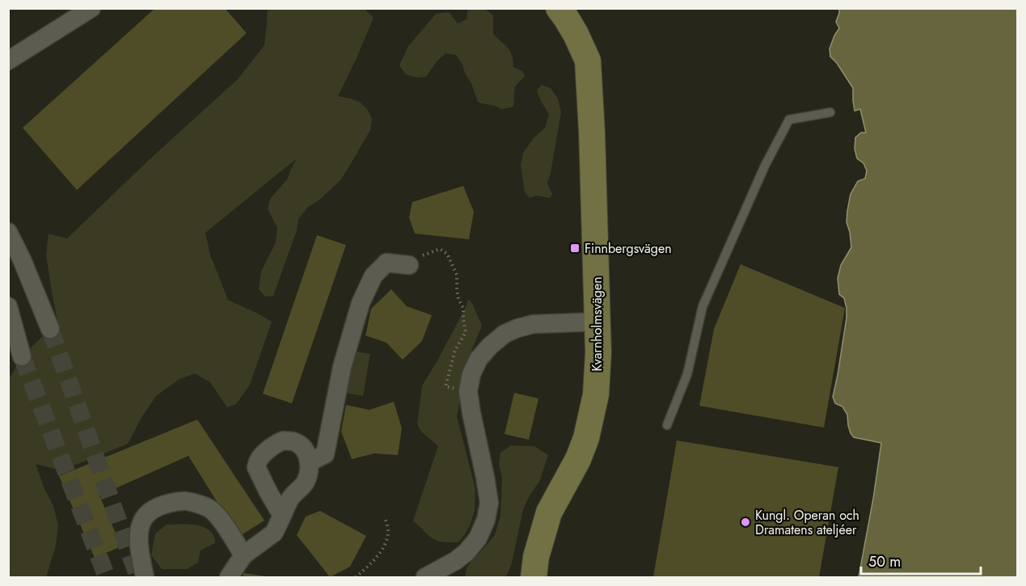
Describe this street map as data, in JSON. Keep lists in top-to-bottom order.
{
  "streets": {
    "street": ["Kvarnholmsvägen"]
  },
  "places": {
    "transit": ["Finnbergsvägen"],
    "other": ["Kungl. Operan och Dramatens ateljéer"]
  },
  "scale_bar": "50 m"
}
